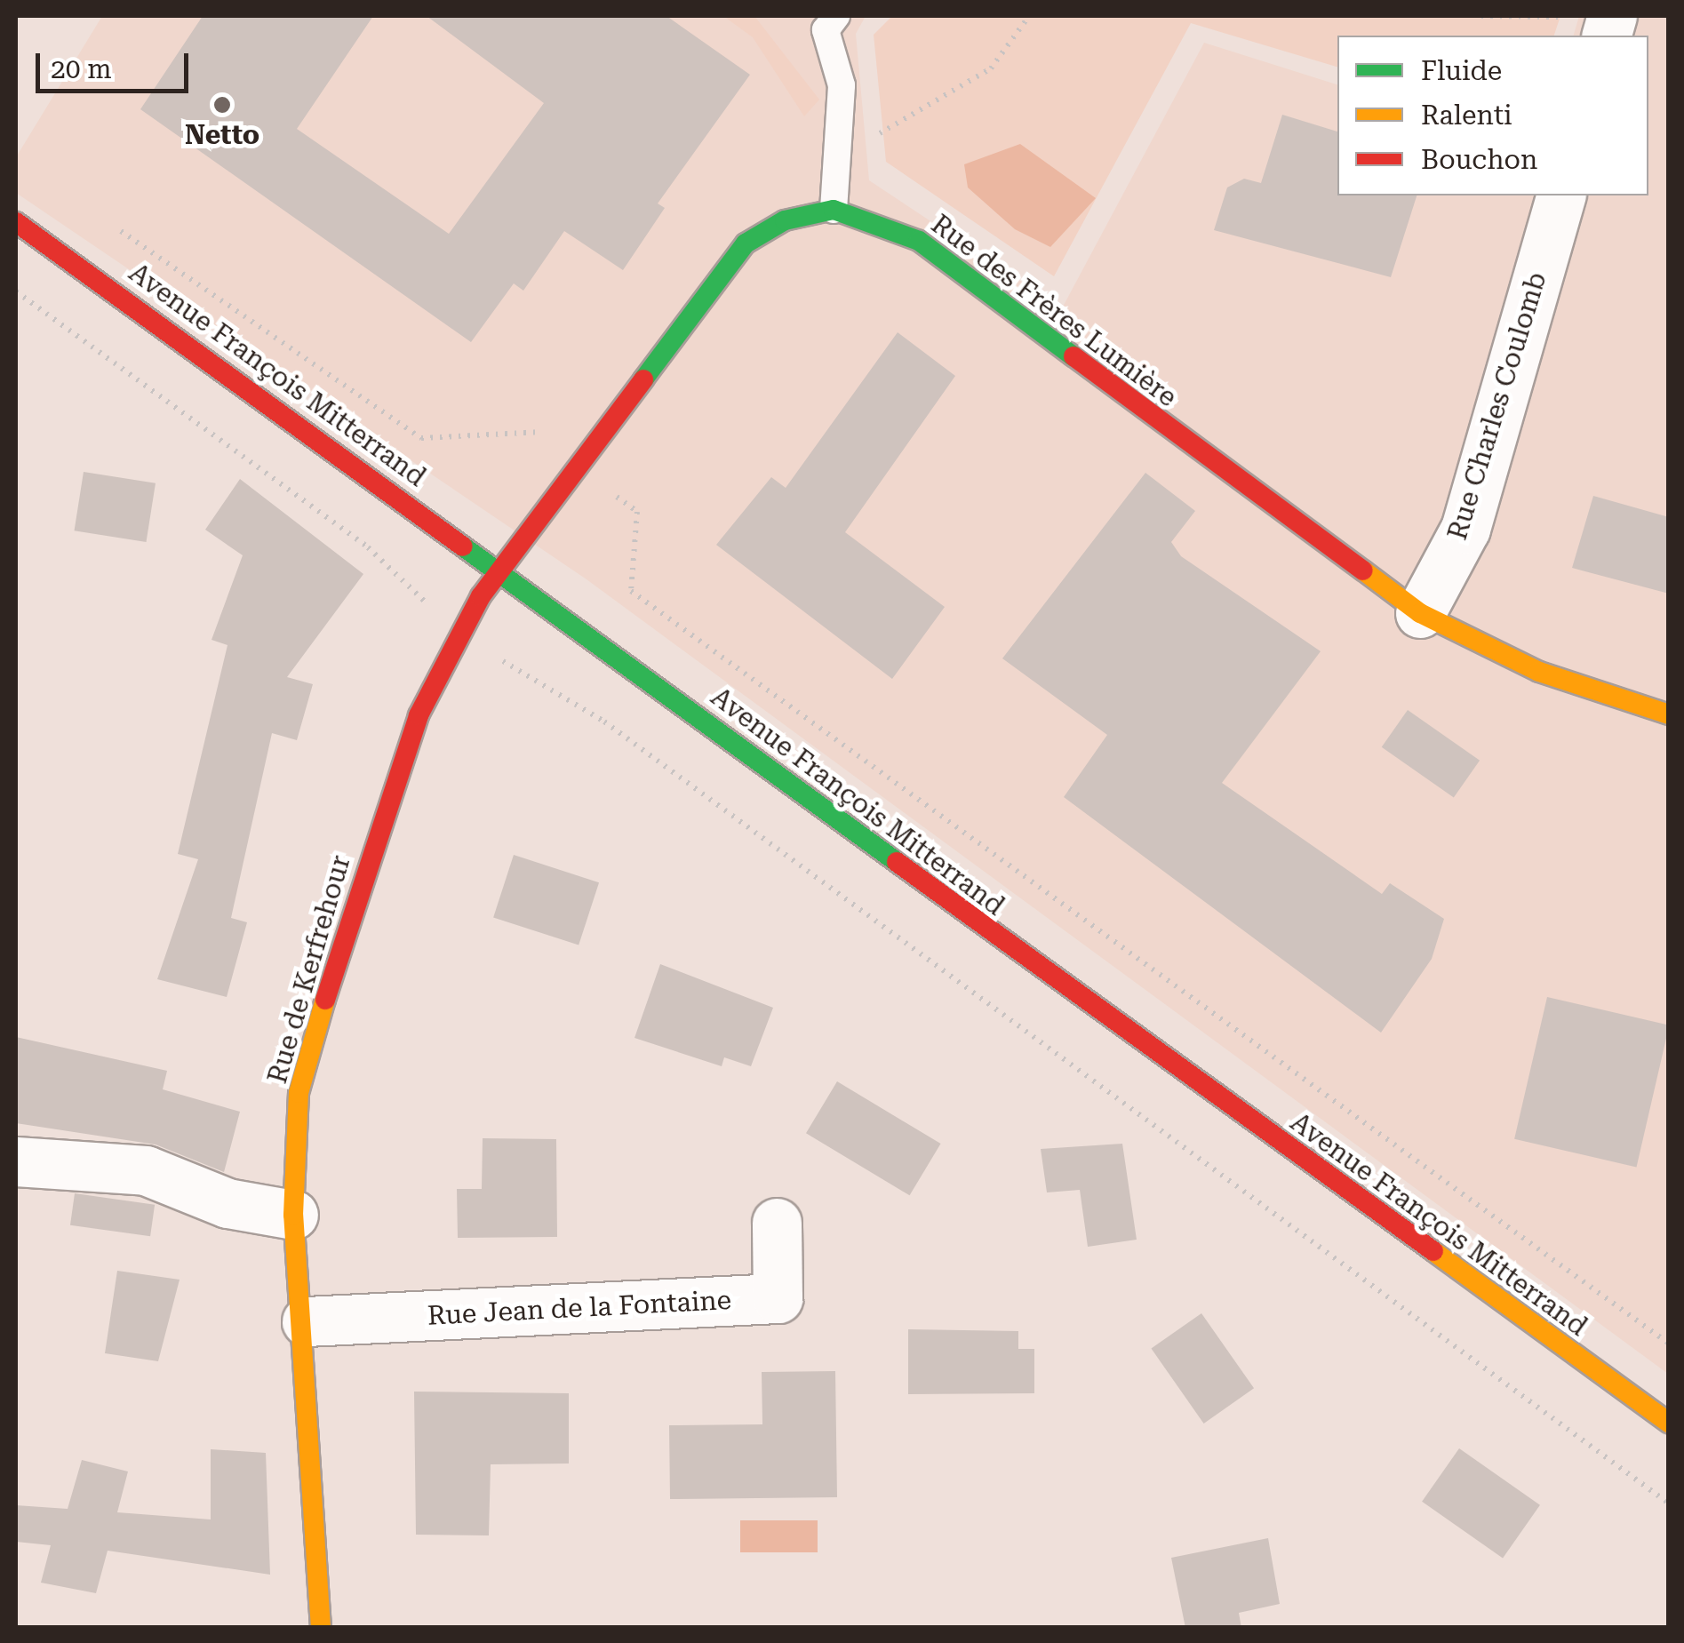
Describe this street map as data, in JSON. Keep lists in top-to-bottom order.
{
  "streets": {
    "street": [
      "Rue des Frères Lumière",
      "Avenue François Mitterrand",
      "Rue Charles Coulomb",
      "Rue de Kerfrehour",
      "Rue Jean de la Fontaine"
    ]
  },
  "crossings": [
    ["Rue des Frères Lumière", "Rue Charles Coulomb"],
    ["Avenue François Mitterrand", "Rue de Kerfrehour"],
    ["Rue de Kerfrehour", "Rue Jean de la Fontaine"]
  ],
  "places": ["Netto"],
  "legend": ["Fluide", "Ralenti", "Bouchon"],
  "scale_bar": "20 m"
}
